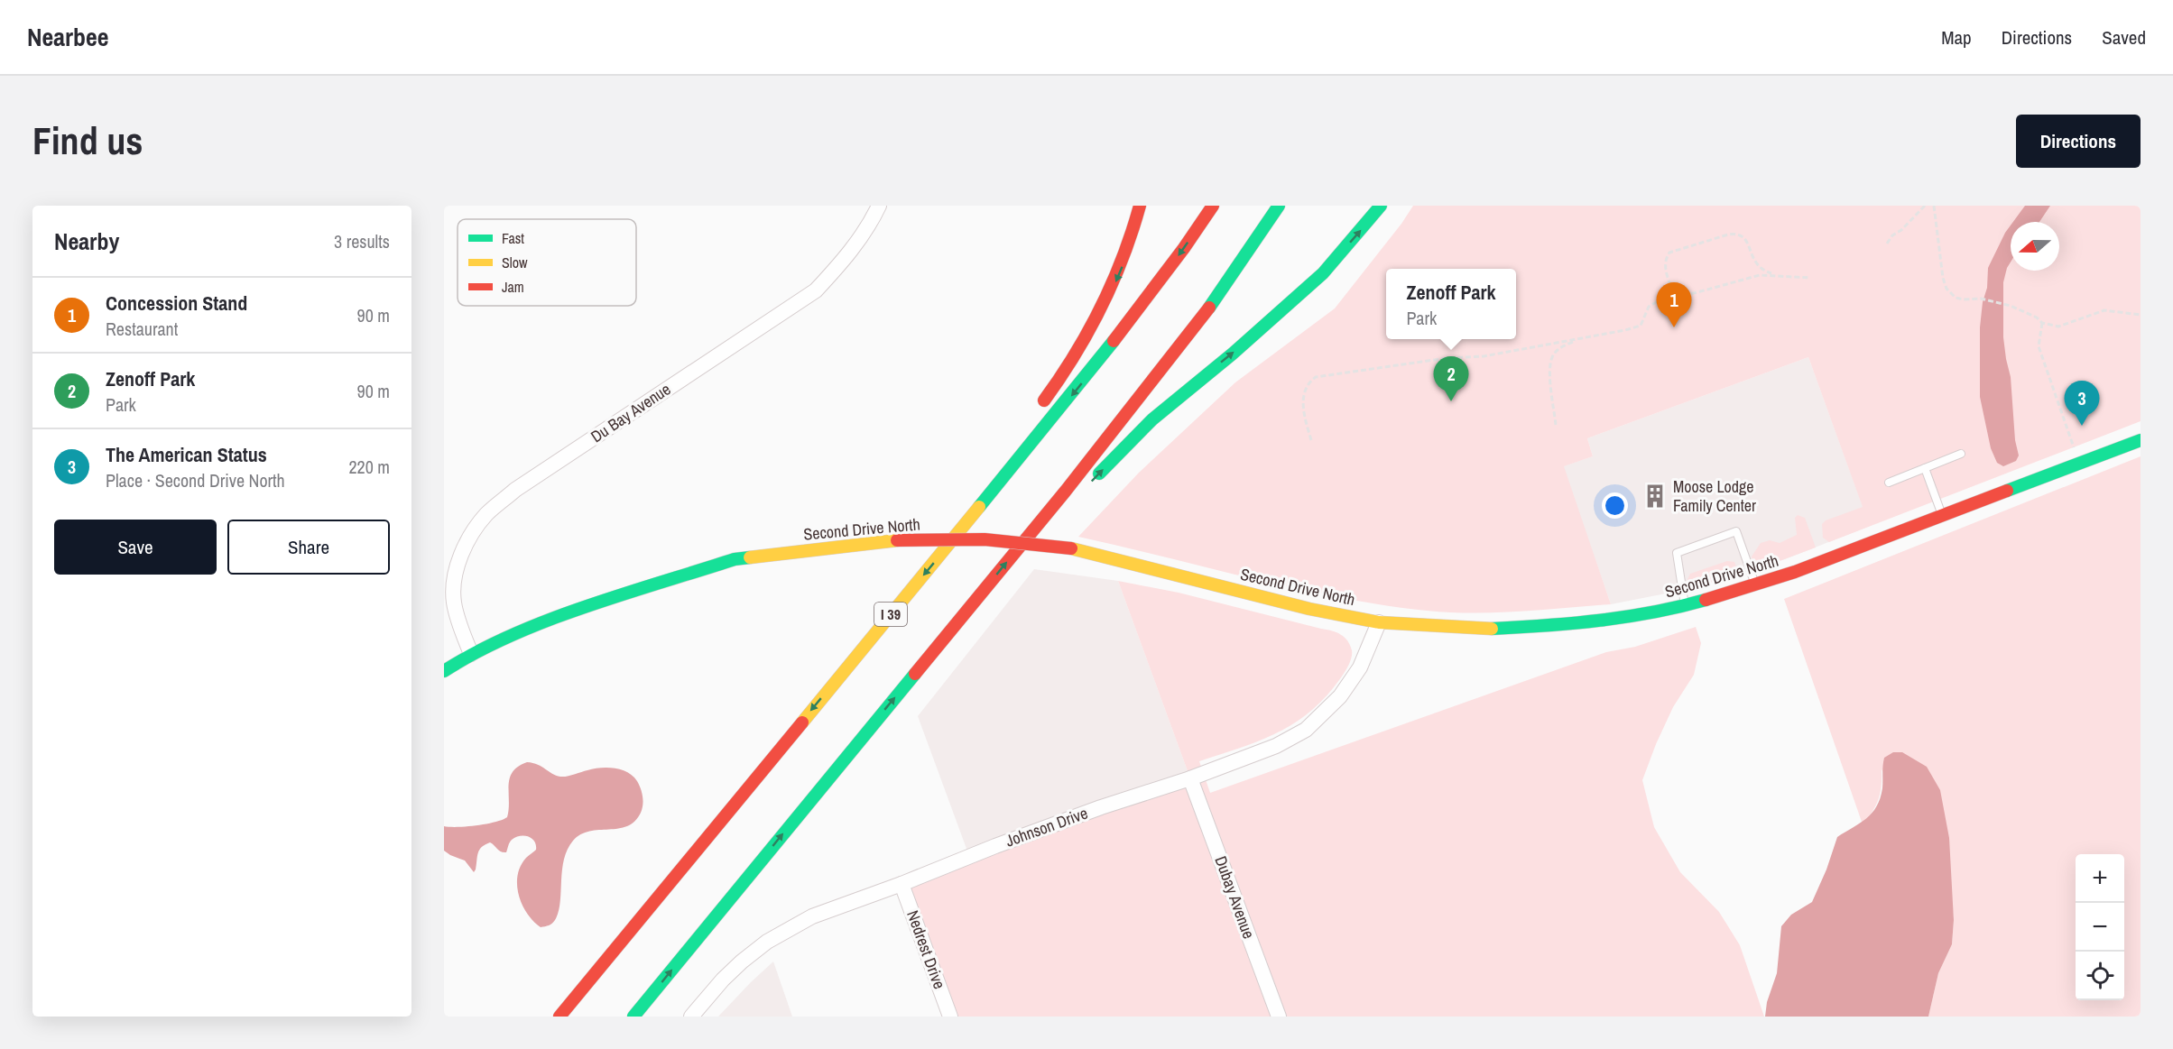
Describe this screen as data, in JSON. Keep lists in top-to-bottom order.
{
  "streets": {
    "main road": ["Second Drive North", "I 39"],
    "street": [
      "Du Bay Avenue",
      "Johnson Drive",
      "Dubay Avenue",
      "Nedrest Drive"
    ]
  },
  "crossings": [
    ["Du Bay Avenue", "Second Drive North"],
    ["Second Drive North", "Johnson Drive"],
    ["Johnson Drive", "Dubay Avenue"],
    ["Johnson Drive", "Nedrest Drive"]
  ],
  "places": {
    "building": ["Moose Lodge Family Center"]
  },
  "legend": ["Fast", "Slow", "Jam"],
  "north": "left",
  "page": {
    "header": "Nearbee",
    "nav": ["Map", "Directions", "Saved"],
    "buttons": [
      "Directions",
      ["Save", "Share"]
    ],
    "title": "Find us",
    "heading": ["Nearby", "3 results"],
    "popup": ["Zenoff Park", "Park"],
    "list": [
      {
        "mark": "1",
        "name": "Concession Stand",
        "note": "Restaurant",
        "value": "90 m"
      },
      {
        "mark": "2",
        "name": "Zenoff Park",
        "note": "Park",
        "value": "90 m"
      },
      {
        "mark": "3",
        "name": "The American Status",
        "note": "Place · Second Drive North",
        "value": "220 m"
      }
    ],
    "pins": ["1", "2", "3"],
    "map_buttons": ["+", "−"]
  }
}
